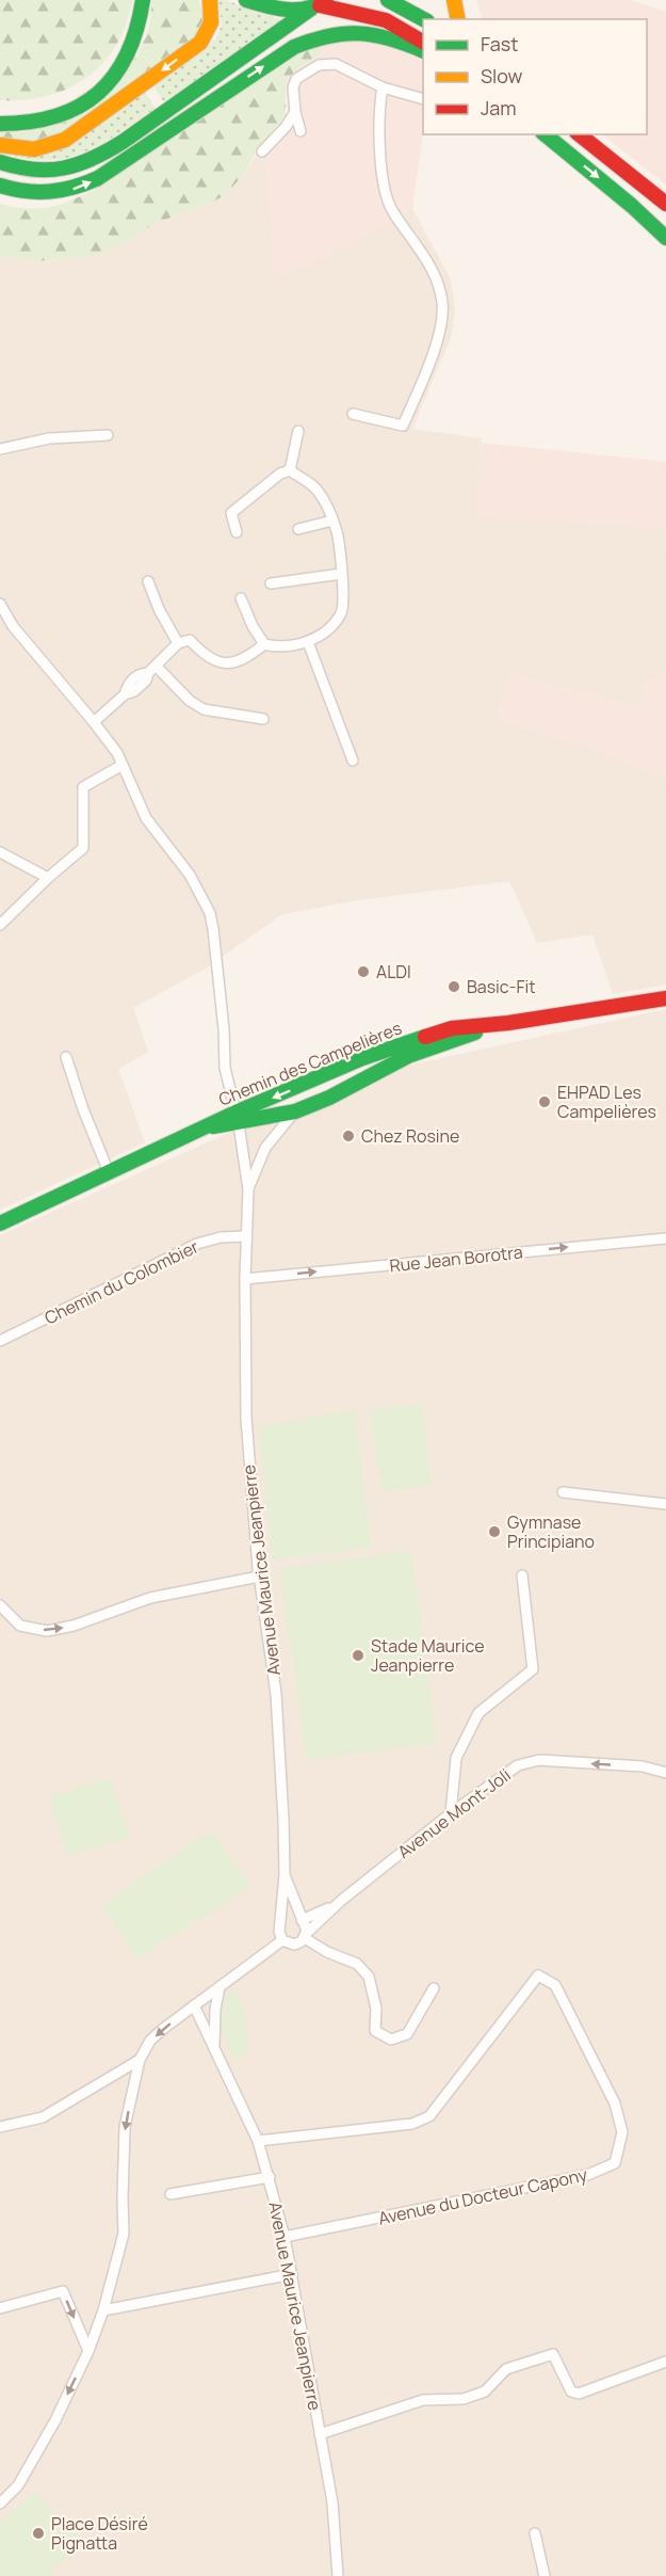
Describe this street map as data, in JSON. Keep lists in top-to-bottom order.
{
  "streets": {
    "main road": ["Chemin des Campelières"],
    "street": [
      "Rue Jean Borotra",
      "Chemin du Colombier",
      "Avenue Maurice Jeanpierre",
      "Avenue Mont-Joli",
      "Avenue du Docteur Capony"
    ]
  },
  "crossings": [
    ["Chemin des Campelières", "Avenue Maurice Jeanpierre"],
    ["Rue Jean Borotra", "Avenue Maurice Jeanpierre"],
    ["Chemin du Colombier", "Avenue Maurice Jeanpierre"],
    ["Avenue Maurice Jeanpierre", "Avenue Mont-Joli"],
    ["Avenue Maurice Jeanpierre", "Avenue du Docteur Capony"]
  ],
  "one_way": ["Rue Jean Borotra", "Avenue Mont-Joli"],
  "places": [
    "ALDI",
    "Basic-Fit",
    "EHPAD Les Campelières",
    "Chez Rosine",
    "Gymnase Principiano",
    "Stade Maurice Jeanpierre",
    "Place Désiré Pignatta"
  ],
  "legend": ["Fast", "Slow", "Jam"]
}
